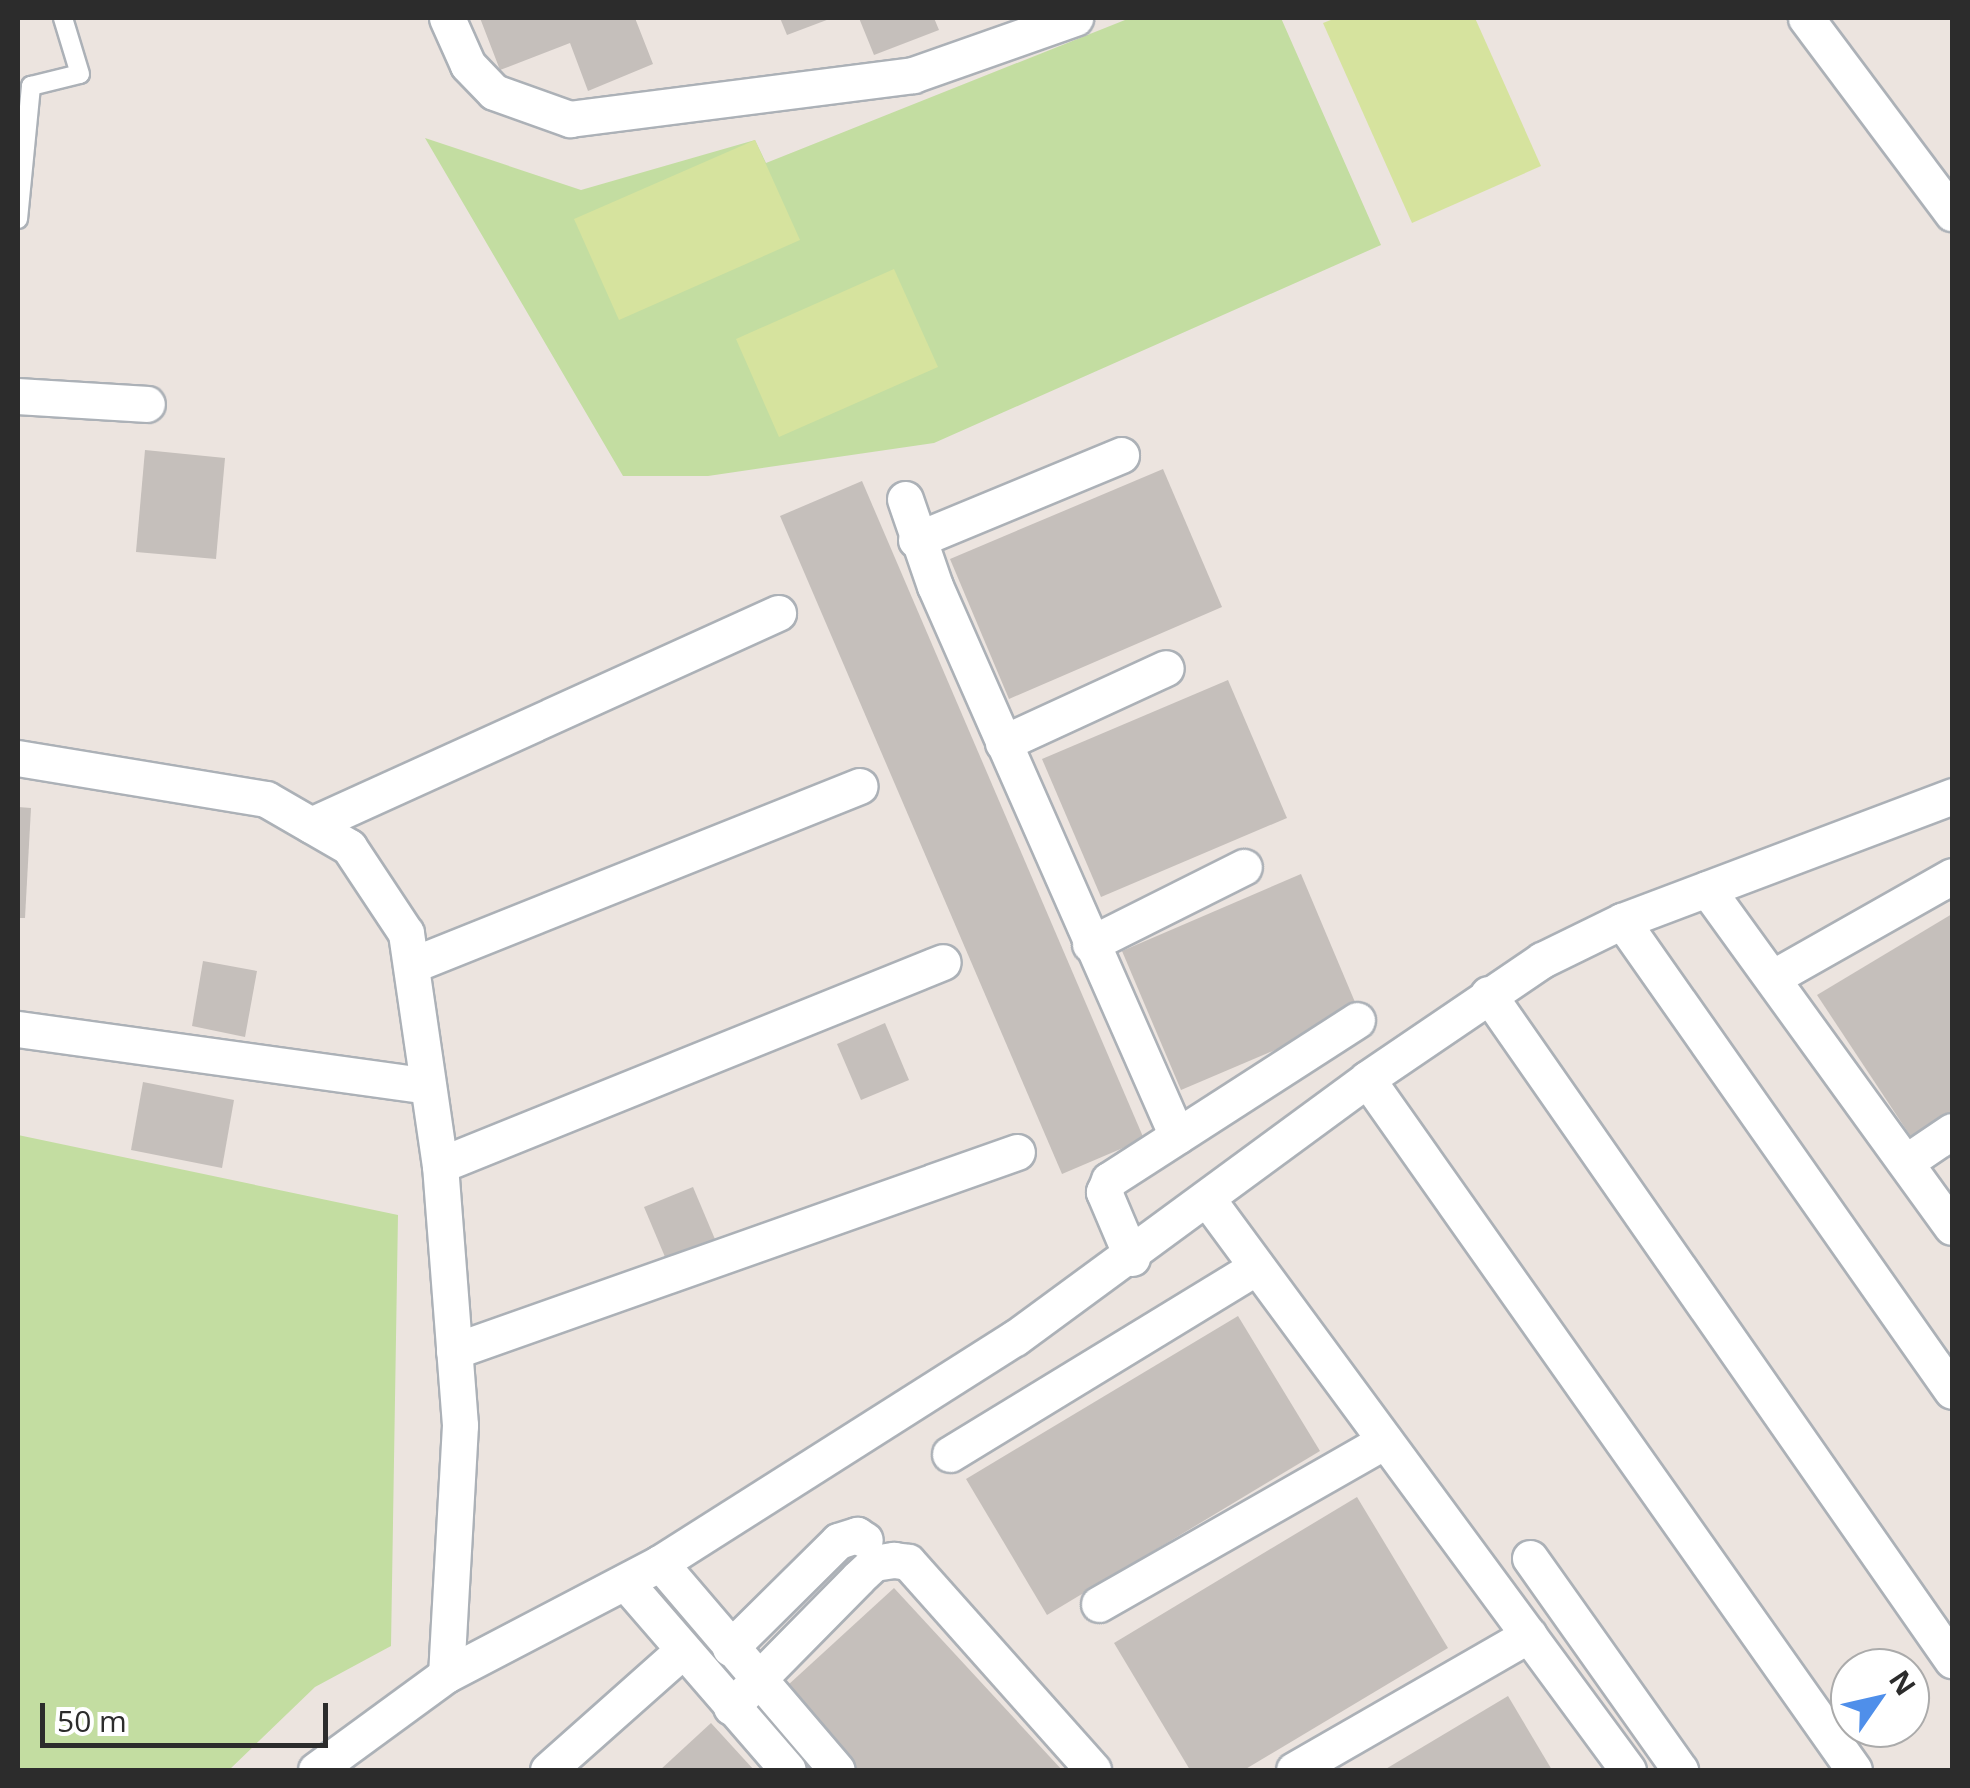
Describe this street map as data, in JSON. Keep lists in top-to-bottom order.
{
  "scale_bar": "50 m",
  "north": "top right"
}
